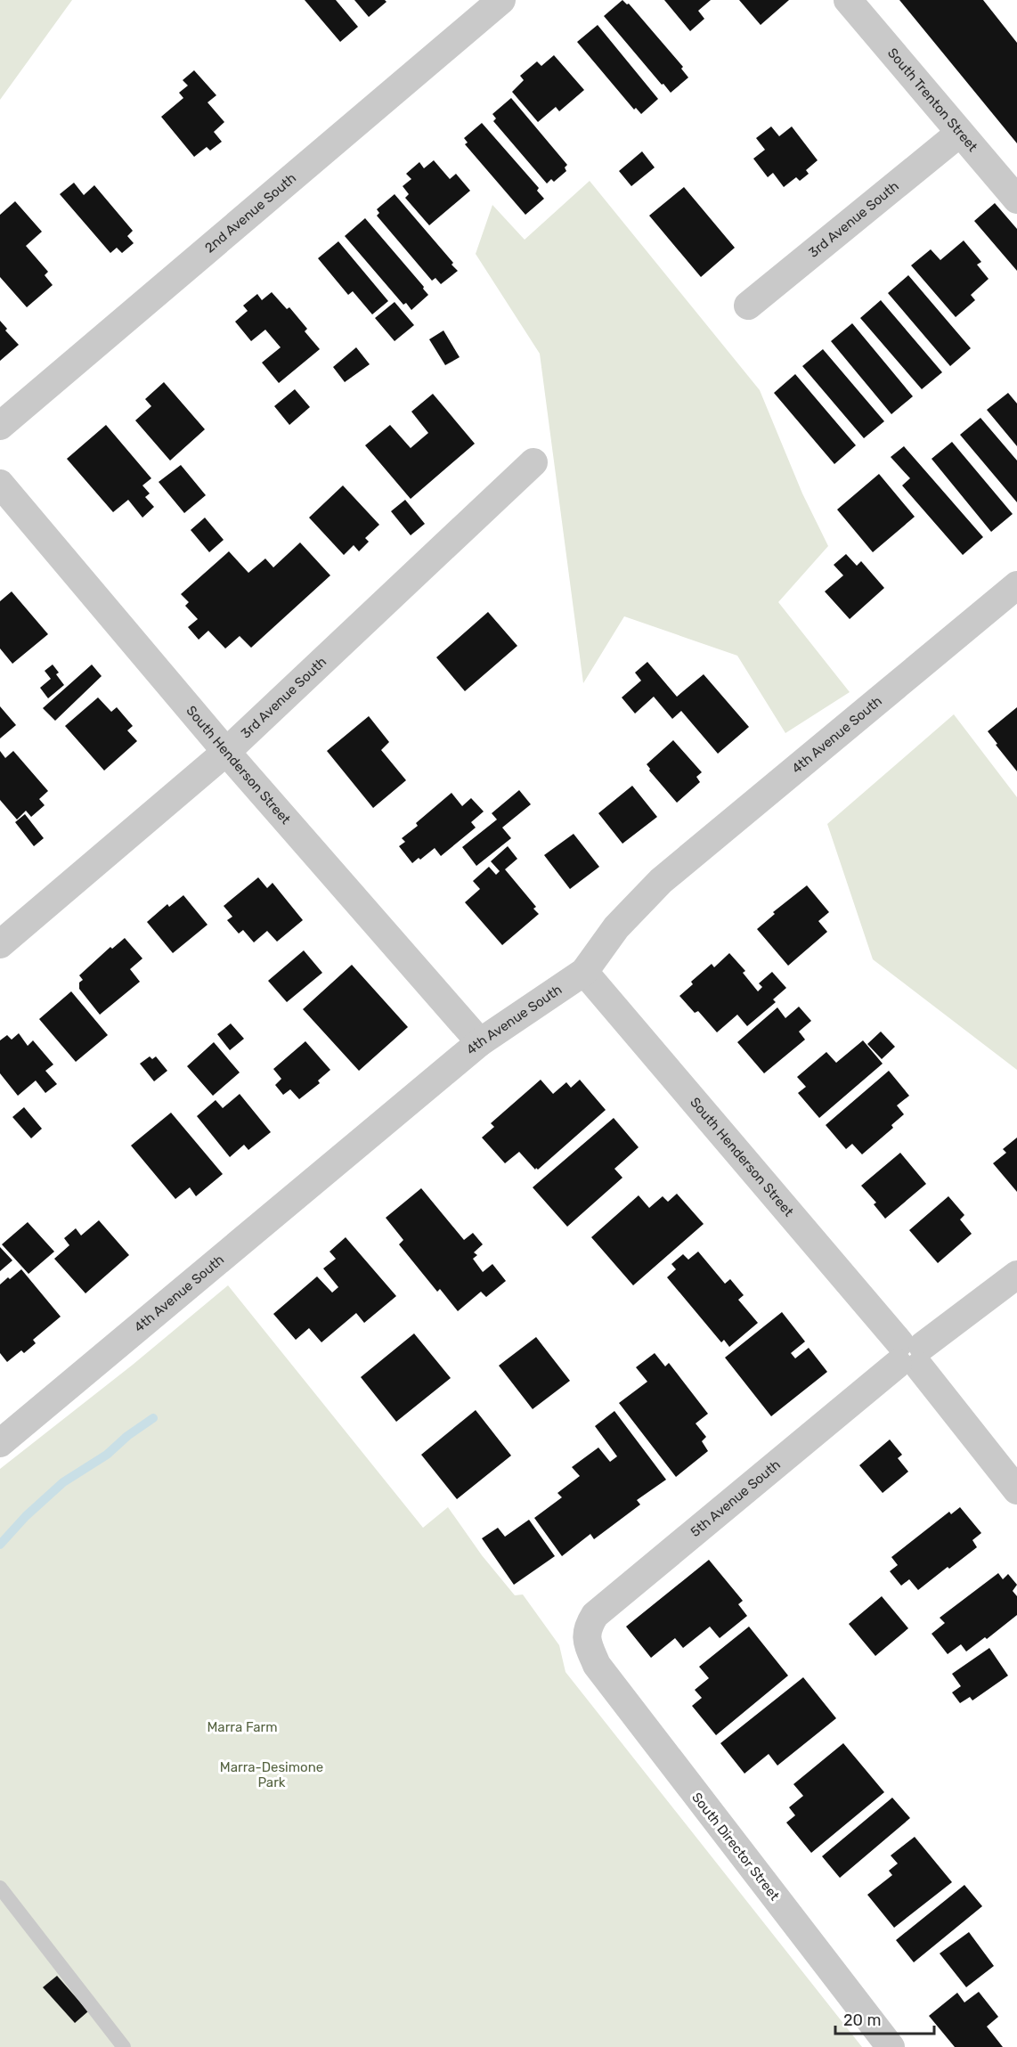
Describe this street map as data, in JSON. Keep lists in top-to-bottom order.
{
  "streets": {
    "street": [
      "South Trenton Street",
      "2nd Avenue South",
      "3rd Avenue South",
      "4th Avenue South",
      "South Henderson Street",
      "5th Avenue South",
      "South Director Street"
    ]
  },
  "crossings": [
    ["South Trenton Street", "3rd Avenue South"],
    ["3rd Avenue South", "South Henderson Street"],
    ["4th Avenue South", "South Henderson Street"],
    ["South Henderson Street", "5th Avenue South"],
    ["5th Avenue South", "South Director Street"]
  ],
  "parks": ["Marra Farm", "Marra-Desimone Park"],
  "scale_bar": "20 m"
}
